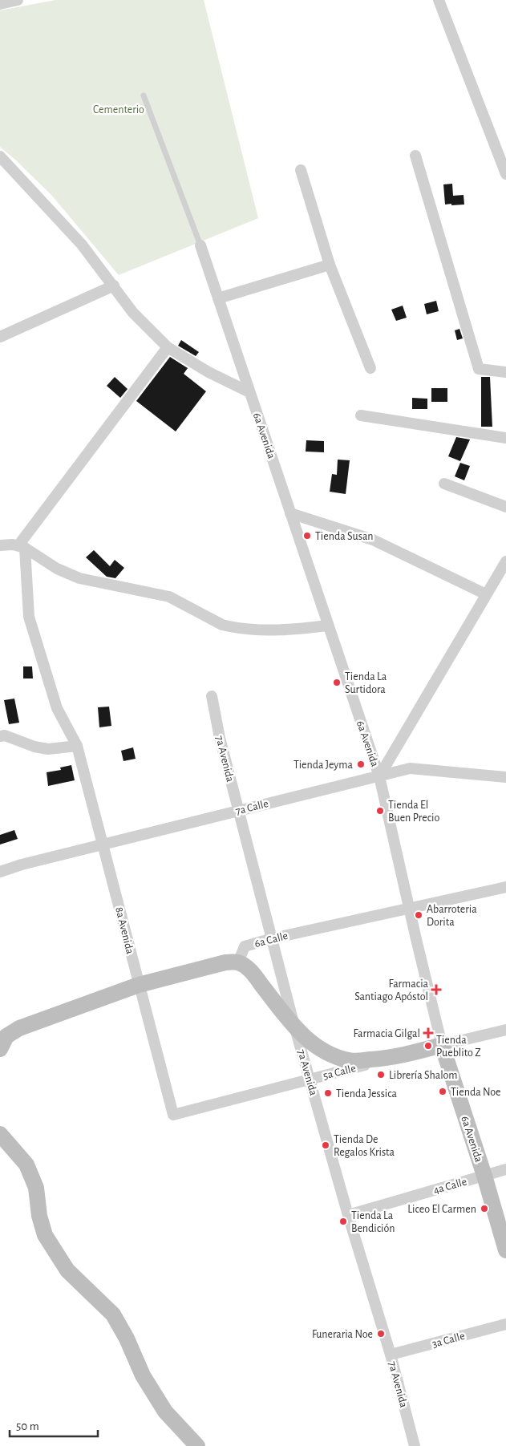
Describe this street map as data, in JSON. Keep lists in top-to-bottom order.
{
  "streets": {
    "street": [
      "6a Avenida",
      "7a Avenida",
      "7a Calle",
      "8a Avenida",
      "6a Calle",
      "5a Calle",
      "4a Calle",
      "3a Calle"
    ]
  },
  "crossings": [
    ["6a Avenida", "7a Calle"],
    ["6a Avenida", "6a Calle"],
    ["6a Avenida", "5a Calle"],
    ["6a Avenida", "4a Calle"],
    ["7a Avenida", "7a Calle"],
    ["7a Avenida", "6a Calle"],
    ["7a Avenida", "5a Calle"],
    ["7a Avenida", "4a Calle"],
    ["7a Avenida", "3a Calle"],
    ["7a Calle", "8a Avenida"],
    ["8a Avenida", "5a Calle"]
  ],
  "parks": ["Cementerio"],
  "places": {
    "other": [
      "Tienda Susan",
      "Tienda La Surtidora",
      "Tienda Jeyma",
      "Tienda El Buen Precio",
      "Abarroteria Dorita",
      "Tienda Pueblito Z",
      "Librería Shalom",
      "Tienda Noe",
      "Tienda Jessica",
      "Tienda De Regalos Krista",
      "Liceo El Carmen",
      "Tienda La Bendición",
      "Funeraria Noe"
    ],
    "health": ["Farmacia Santiago Apóstol", "Farmacia Gilgal"]
  },
  "scale_bar": "50 m"
}
